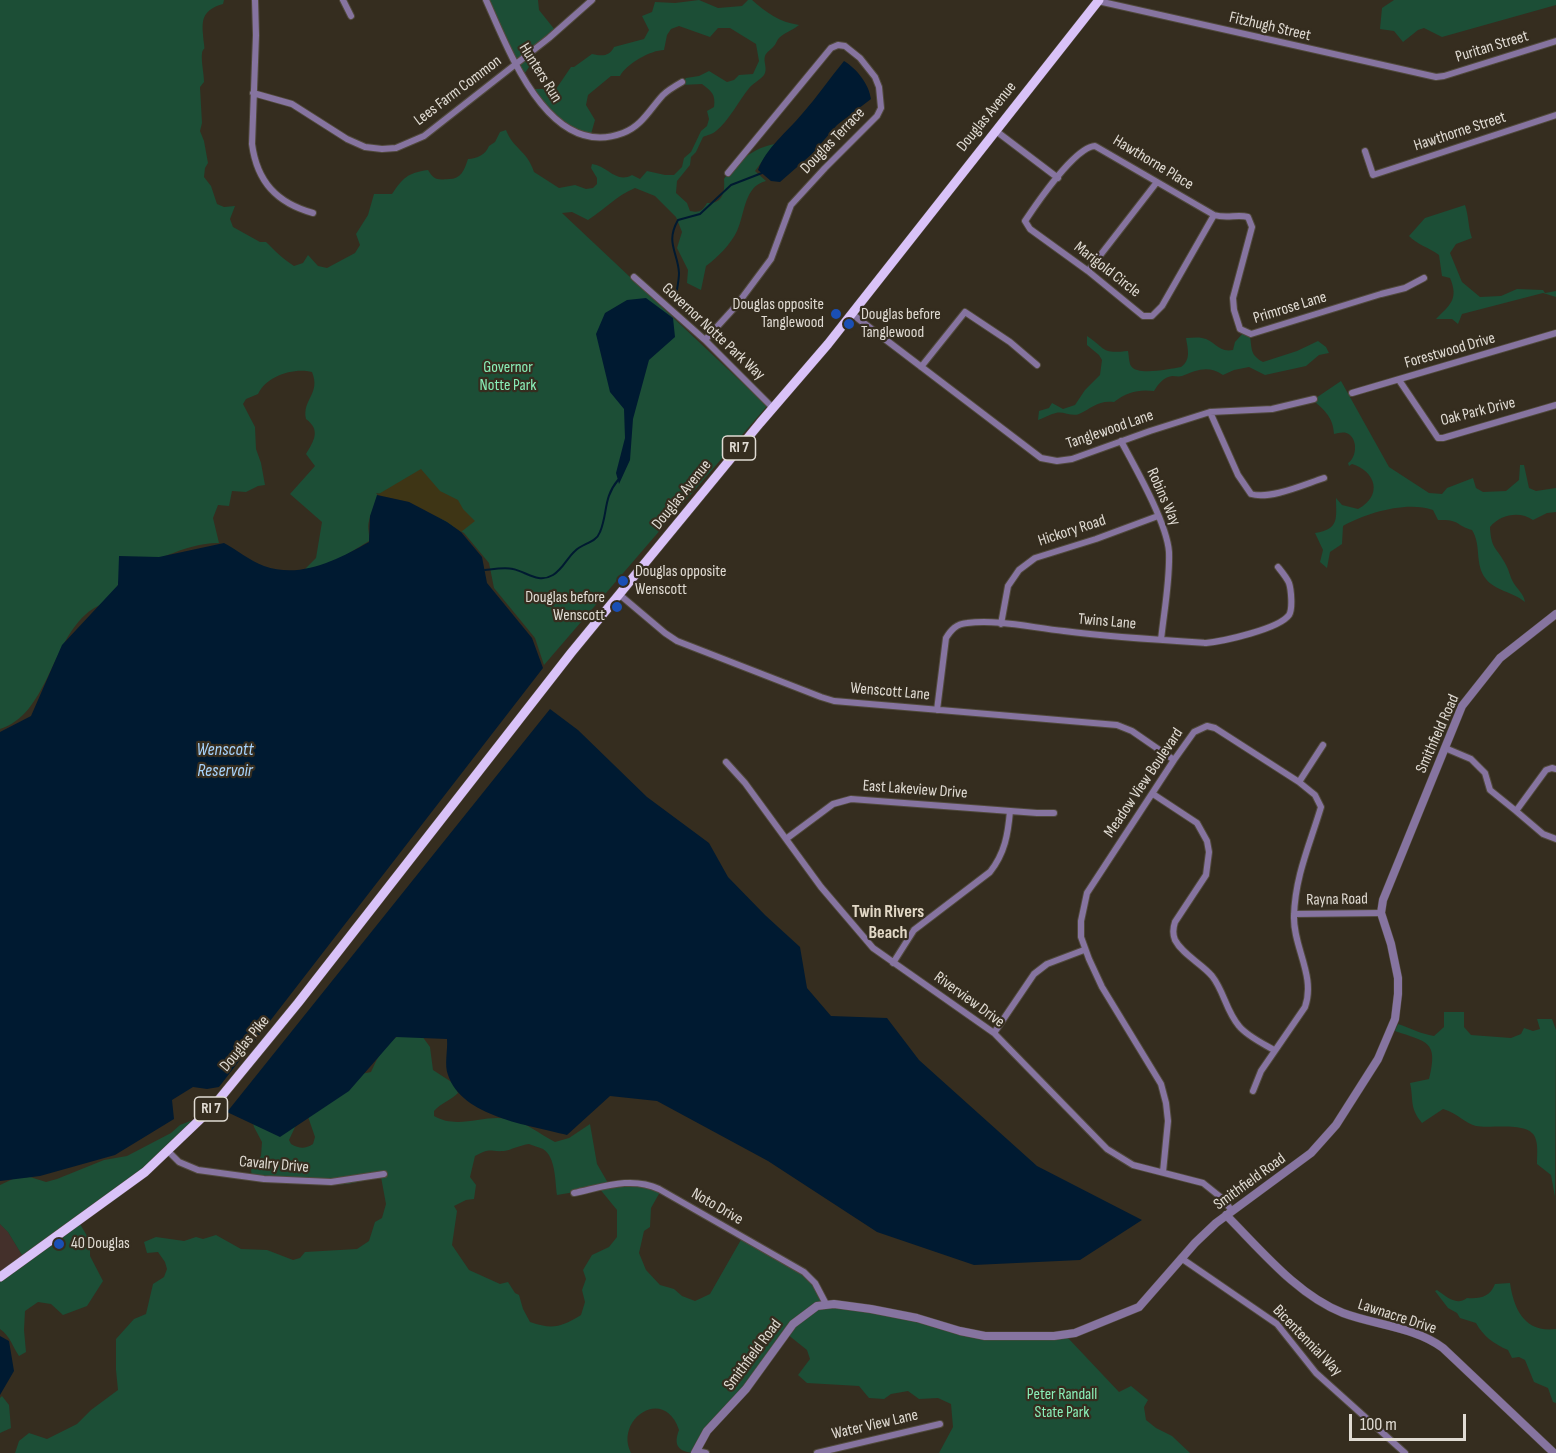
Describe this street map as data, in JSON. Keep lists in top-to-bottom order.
{
  "streets": {
    "main road": ["Douglas Avenue", "RI 7", "Douglas Pike"],
    "street": [
      "Fitzhugh Street",
      "Puritan Street",
      "Hunters Run",
      "Lees Farm Common",
      "Hawthorne Street",
      "Douglas Terrace",
      "Hawthorne Place",
      "Marigold Circle",
      "Primrose Lane",
      "Governor Notte Park Way",
      "Forestwood Drive",
      "Oak Park Drive",
      "Tanglewood Lane",
      "Robins Way",
      "Hickory Road",
      "Twins Lane",
      "Wenscott Lane",
      "Smithfield Road",
      "Meadow View Boulevard",
      "East Lakeview Drive",
      "Rayna Road",
      "Riverview Drive",
      "Cavalry Drive",
      "Noto Drive",
      "Lawnacre Drive",
      "Bicentennial Way",
      "Water View Lane"
    ]
  },
  "crossings": [
    ["Fitzhugh Street", "Puritan Street"],
    ["Fitzhugh Street", "Douglas Avenue"],
    ["Hunters Run", "Lees Farm Common"],
    ["Douglas Avenue", "Governor Notte Park Way"],
    ["Douglas Avenue", "Tanglewood Lane"],
    ["Douglas Avenue", "Wenscott Lane"],
    ["Douglas Avenue", "Douglas Pike"],
    ["Douglas Terrace", "Governor Notte Park Way"],
    ["Hawthorne Place", "Marigold Circle"],
    ["Hawthorne Place", "Primrose Lane"],
    ["Forestwood Drive", "Oak Park Drive"],
    ["Tanglewood Lane", "Robins Way"],
    ["Robins Way", "Hickory Road"],
    ["Robins Way", "Twins Lane"],
    ["Hickory Road", "Twins Lane"],
    ["Twins Lane", "Wenscott Lane"],
    ["Wenscott Lane", "Meadow View Boulevard"],
    ["Smithfield Road", "Rayna Road"],
    ["Smithfield Road", "Riverview Drive"],
    ["Smithfield Road", "Noto Drive"],
    ["Smithfield Road", "Lawnacre Drive"],
    ["Smithfield Road", "Bicentennial Way"],
    ["Meadow View Boulevard", "Rayna Road"],
    ["Meadow View Boulevard", "Riverview Drive"],
    ["East Lakeview Drive", "Riverview Drive"],
    ["Riverview Drive", "Lawnacre Drive"],
    ["Douglas Pike", "Cavalry Drive"]
  ],
  "districts": ["Twin Rivers Beach"],
  "water": ["Wenscott Reservoir"],
  "parks": ["Governor Notte Park", "Peter Randall State Park"],
  "places": [
    "Douglas opposite Tanglewood",
    "Douglas before Tanglewood",
    "Douglas opposite Wenscott",
    "Douglas before Wenscott",
    "40 Douglas"
  ],
  "scale_bar": "100 m"
}
